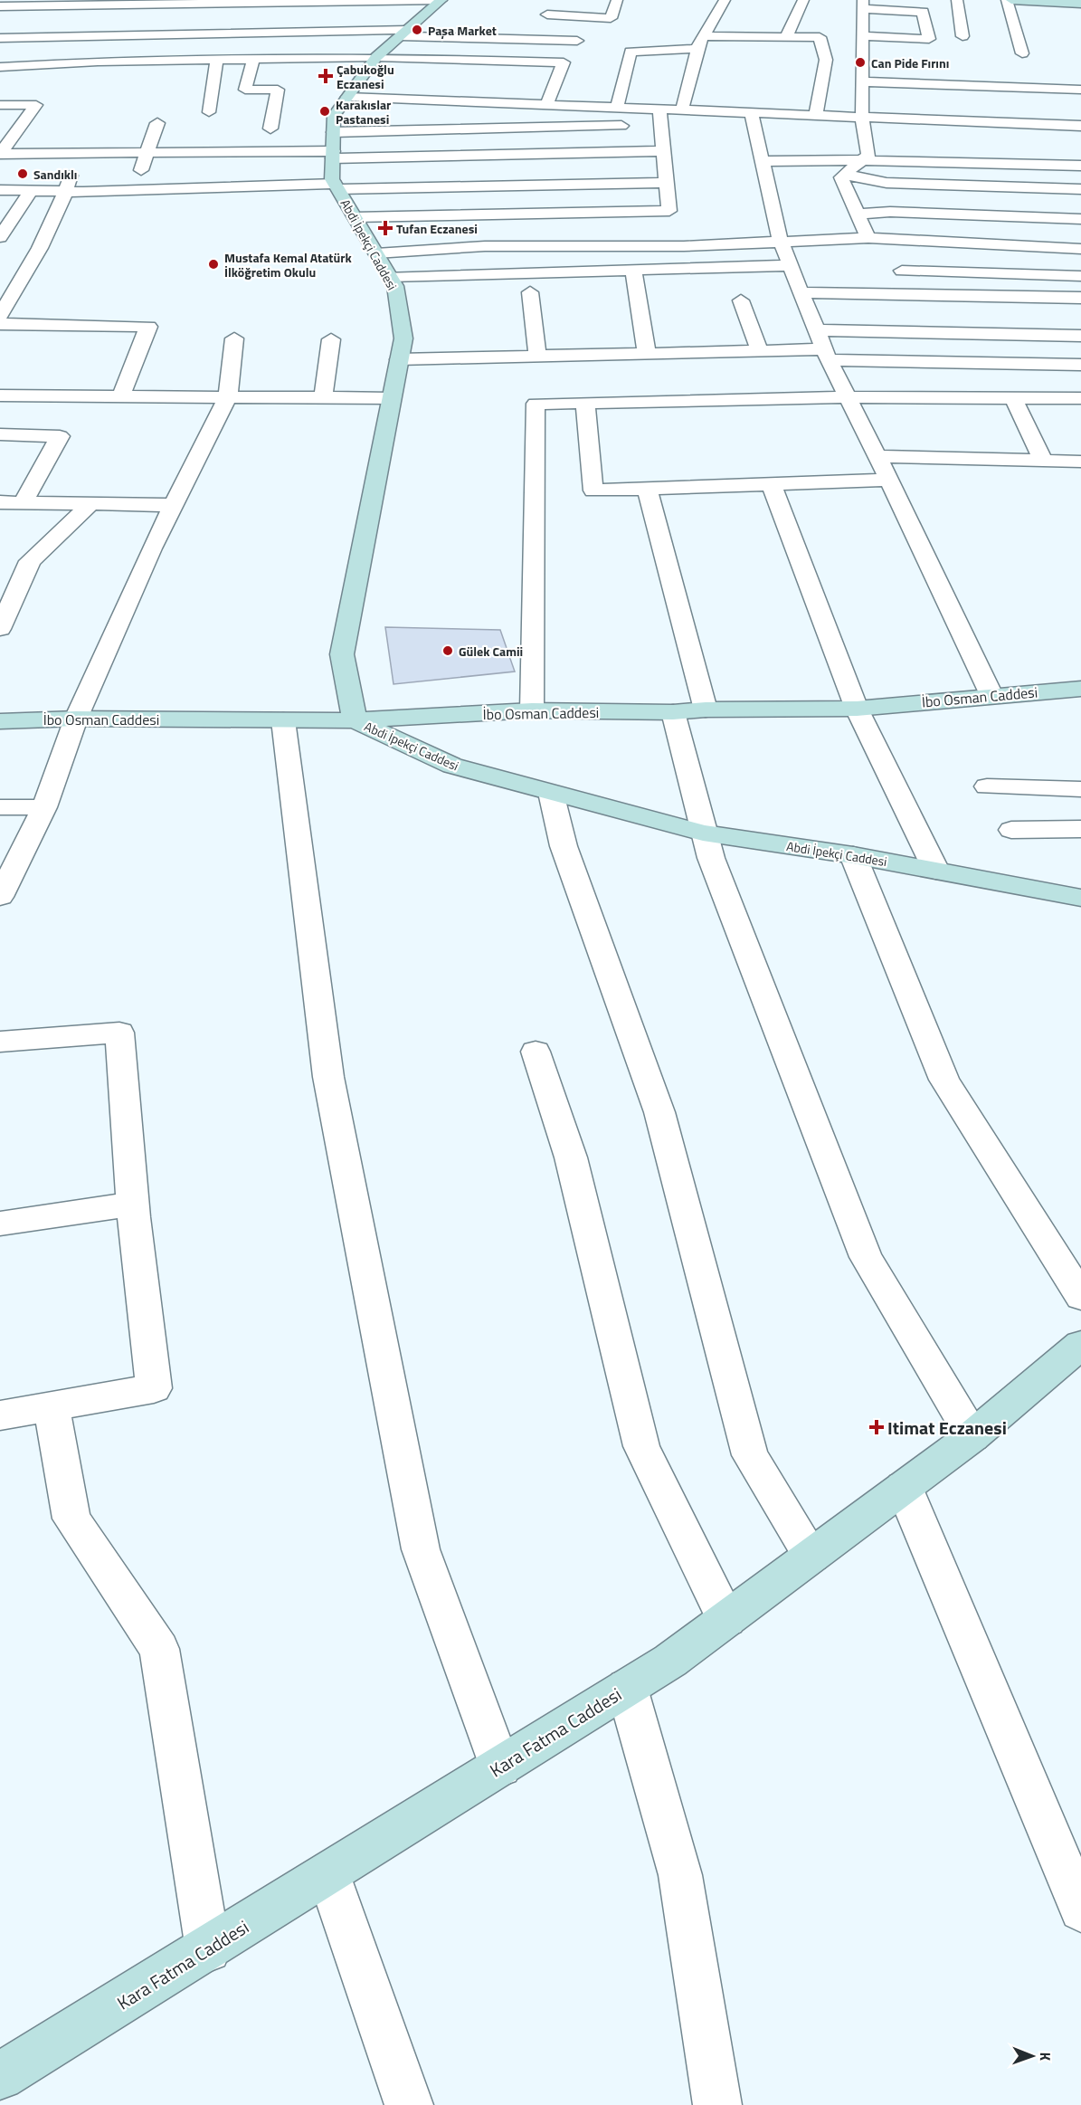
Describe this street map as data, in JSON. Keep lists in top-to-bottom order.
{
  "streets": {
    "main road": ["Abdi İpekçi Caddesi", "İbo Osman Caddesi", "Kara Fatma Caddesi"]
  },
  "crossings": [
    ["Abdi İpekçi Caddesi", "İbo Osman Caddesi"]
  ],
  "places": {
    "other": [
      "Paşa Market",
      "Can Pide Fırını",
      "Karakıslar Pastanesi",
      "Sandıklı",
      "Mustafa Kemal Atatürk İlköğretim Okulu",
      "Gülek Camii"
    ],
    "health": ["Çabukoğlu Eczanesi", "Tufan Eczanesi", "Itimat Eczanesi"]
  },
  "north": "right"
}
